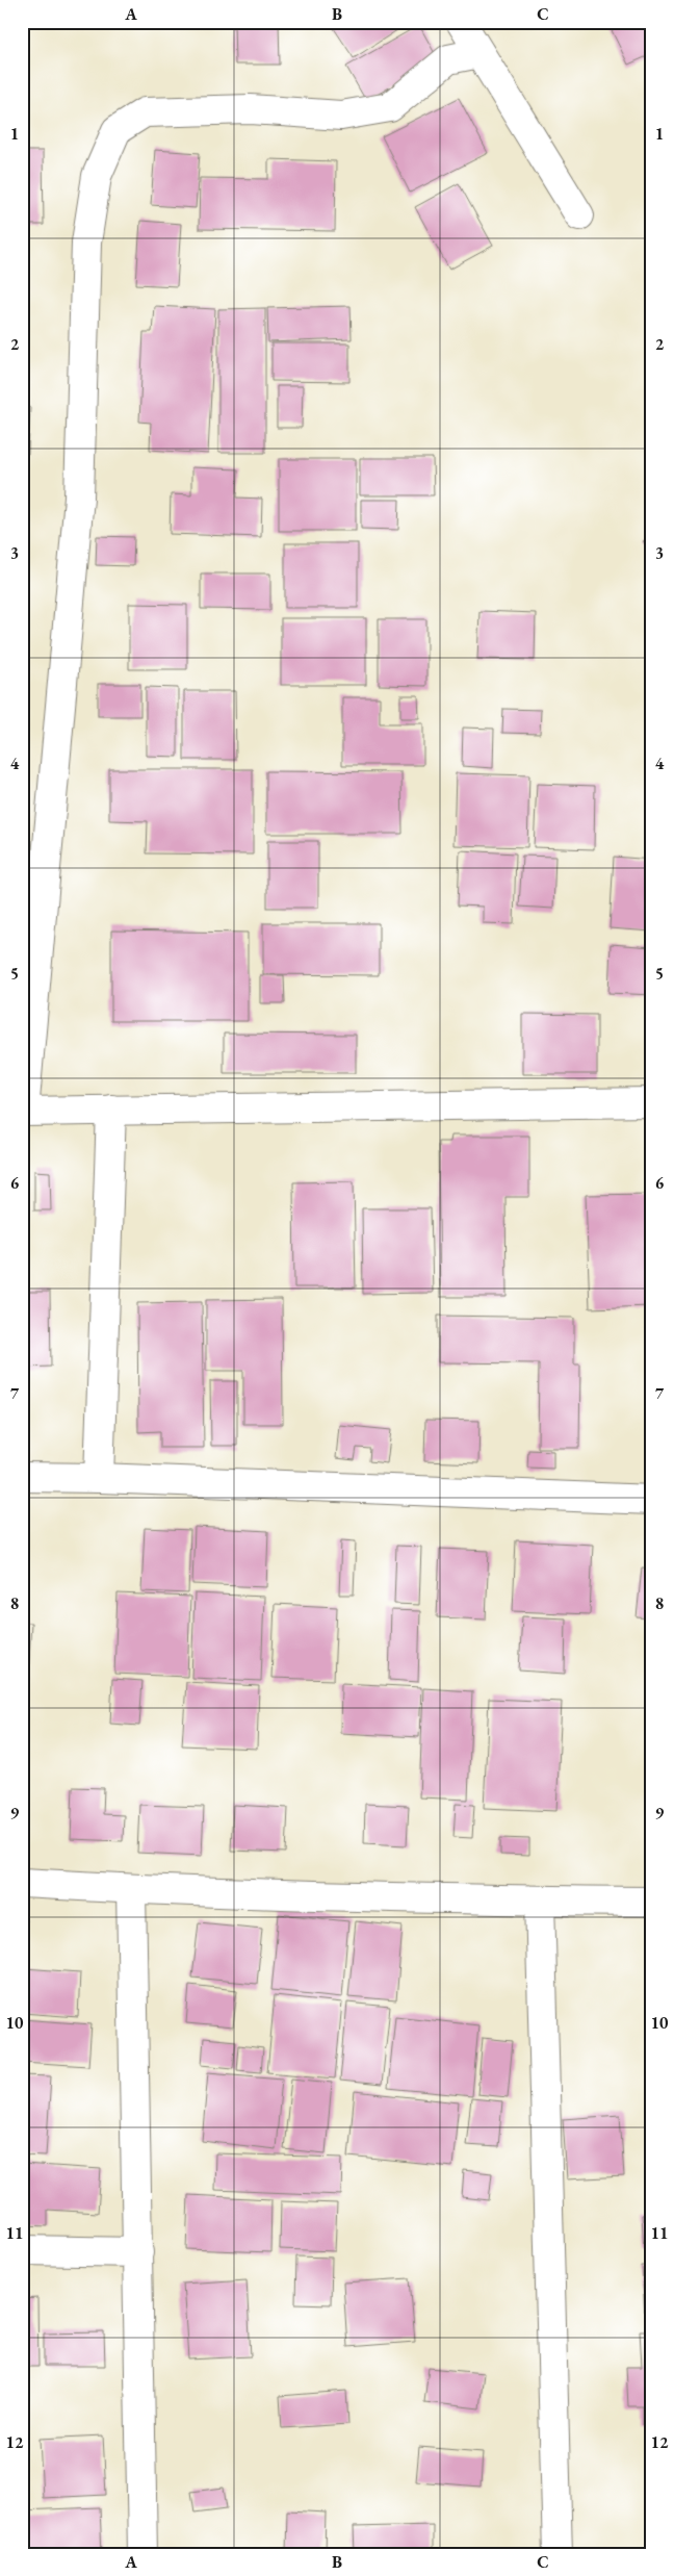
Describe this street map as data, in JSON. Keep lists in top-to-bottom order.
{
  "grid": {
    "columns": ["A", "B", "C"],
    "rows": [
      "1",
      "2",
      "3",
      "4",
      "5",
      "6",
      "7",
      "8",
      "9",
      "10",
      "11",
      "12"
    ]
  }
}
